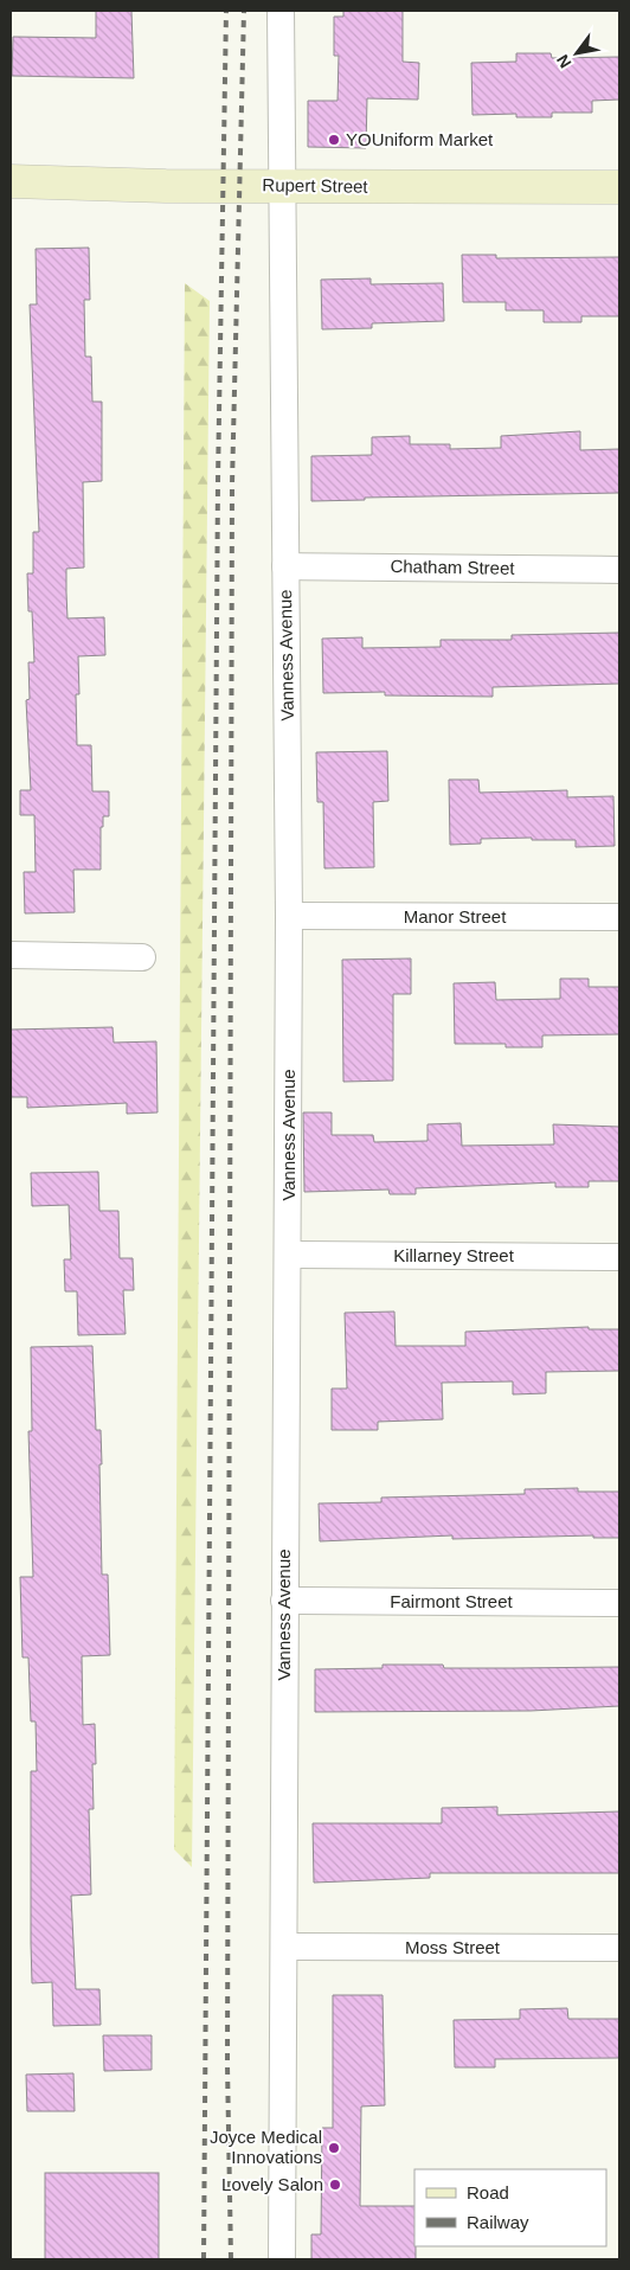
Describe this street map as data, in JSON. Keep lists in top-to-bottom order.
{
  "streets": {
    "street": [
      "Rupert Street",
      "Chatham Street",
      "Vanness Avenue",
      "Manor Street",
      "Killarney Street",
      "Fairmont Street",
      "Moss Street"
    ]
  },
  "crossings": [
    ["Rupert Street", "Vanness Avenue"],
    ["Chatham Street", "Vanness Avenue"],
    ["Vanness Avenue", "Manor Street"],
    ["Vanness Avenue", "Killarney Street"],
    ["Vanness Avenue", "Fairmont Street"],
    ["Vanness Avenue", "Moss Street"]
  ],
  "places": ["YOUniform Market", "Joyce Medical Innovations", "Lovely Salon"],
  "legend": ["Road", "Railway"],
  "north": "bottom left"
}
